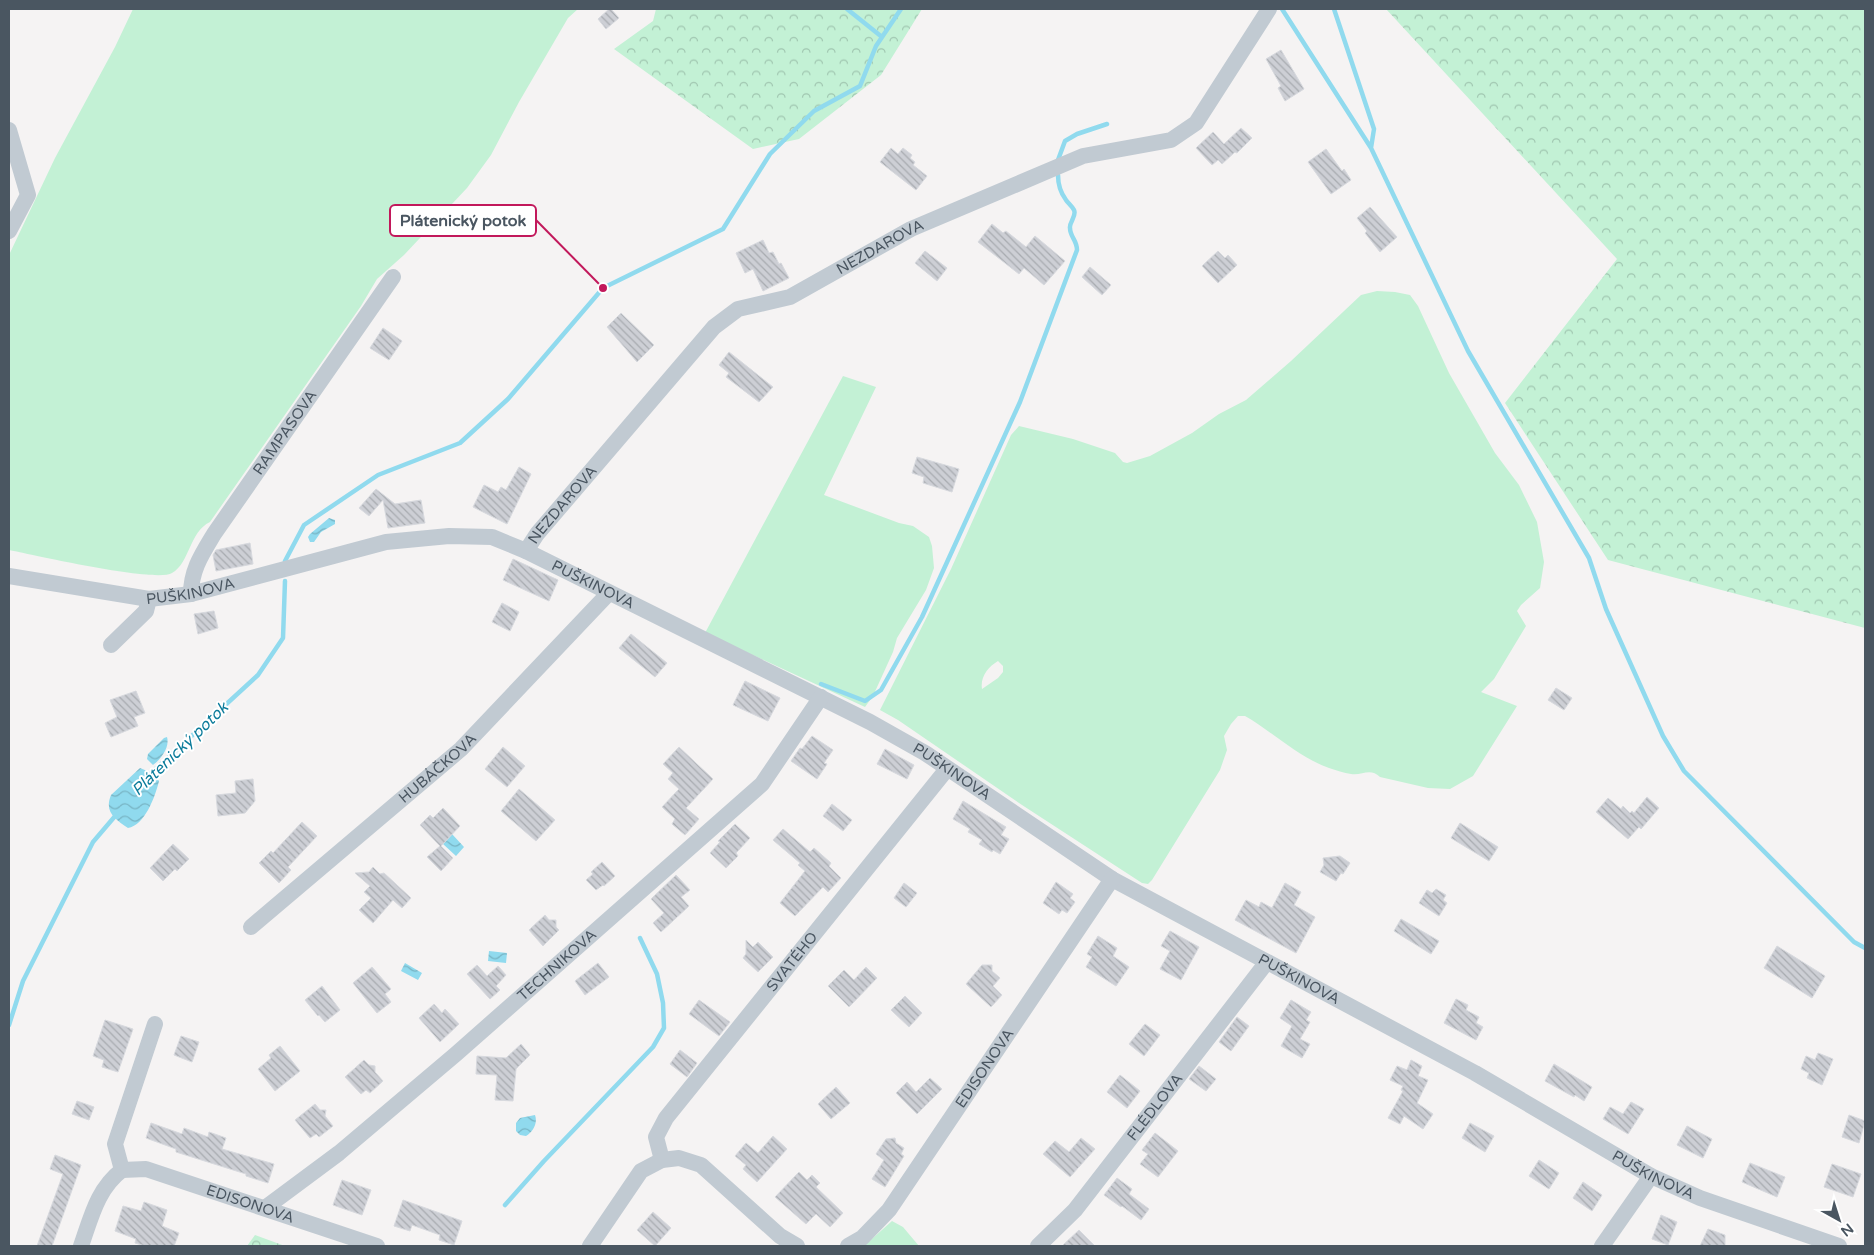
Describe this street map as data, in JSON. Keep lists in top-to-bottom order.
{
  "streets": {
    "street": [
      "NEZDAROVA",
      "RAMPASOVA",
      "PUŠKINOVA",
      "HUBÁČKOVA",
      "SVATÉHO",
      "TECHNIKOVA",
      "EDISONOVA",
      "FLÉDLOVA"
    ]
  },
  "crossings": [
    ["NEZDAROVA", "PUŠKINOVA"],
    ["RAMPASOVA", "PUŠKINOVA"],
    ["PUŠKINOVA", "HUBÁČKOVA"],
    ["PUŠKINOVA", "SVATÉHO"],
    ["PUŠKINOVA", "TECHNIKOVA"],
    ["PUŠKINOVA", "EDISONOVA"],
    ["PUŠKINOVA", "FLÉDLOVA"],
    ["TECHNIKOVA", "EDISONOVA"]
  ],
  "water": ["Plátenický potok"],
  "places": ["Plátenický potok"],
  "north": "bottom right"
}
